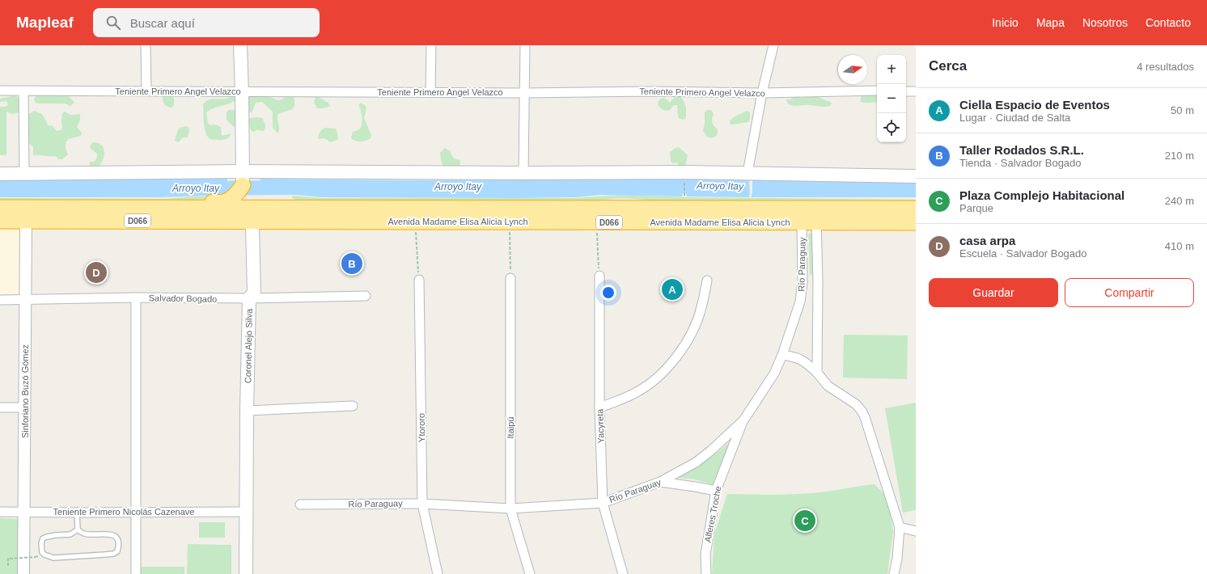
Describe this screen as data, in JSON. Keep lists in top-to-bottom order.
{
  "streets": {
    "highway": ["D066", "Avenida Madame Elisa Alicia Lynch", "Coronel Alejo Silva"],
    "street": [
      "Teniente Primero Angel Velazco",
      "Río Paraguay",
      "Salvador Bogado",
      "Sinforiano Buzó Gómez",
      "Yacyreta",
      "Ytororo",
      "Itaipú",
      "Teniente Primero Nicolás Cazenave",
      "Alferes Troche"
    ]
  },
  "crossings": [
    ["Teniente Primero Angel Velazco", "Coronel Alejo Silva"],
    ["Avenida Madame Elisa Alicia Lynch", "Río Paraguay"],
    ["Avenida Madame Elisa Alicia Lynch", "Coronel Alejo Silva"],
    ["Avenida Madame Elisa Alicia Lynch", "Sinforiano Buzó Gómez"],
    ["Río Paraguay", "Yacyreta"],
    ["Río Paraguay", "Ytororo"],
    ["Río Paraguay", "Itaipú"],
    ["Río Paraguay", "Alferes Troche"],
    ["Salvador Bogado", "Coronel Alejo Silva"],
    ["Salvador Bogado", "Sinforiano Buzó Gómez"],
    ["Coronel Alejo Silva", "Teniente Primero Nicolás Cazenave"],
    ["Sinforiano Buzó Gómez", "Teniente Primero Nicolás Cazenave"]
  ],
  "water": ["Arroyo Itay"],
  "north": "right",
  "page": {
    "header": "Mapleaf",
    "search": "Buscar aquí",
    "nav": [
      "Inicio",
      "Mapa",
      "Nosotros",
      "Contacto"
    ],
    "heading": ["Cerca", "4 resultados"],
    "map_buttons": ["+", "−"],
    "list": [
      {
        "mark": "A",
        "name": "Ciella Espacio de Eventos",
        "note": "Lugar · Ciudad de Salta",
        "value": "50 m"
      },
      {
        "mark": "B",
        "name": "Taller Rodados S.R.L.",
        "note": "Tienda · Salvador Bogado",
        "value": "210 m"
      },
      {
        "mark": "C",
        "name": "Plaza Complejo Habitacional",
        "note": "Parque",
        "value": "240 m"
      },
      {
        "mark": "D",
        "name": "casa arpa",
        "note": "Escuela · Salvador Bogado",
        "value": "410 m"
      }
    ],
    "pins": [
      "B",
      "D",
      "A",
      "C"
    ],
    "buttons": ["Guardar", "Compartir"]
  }
}
